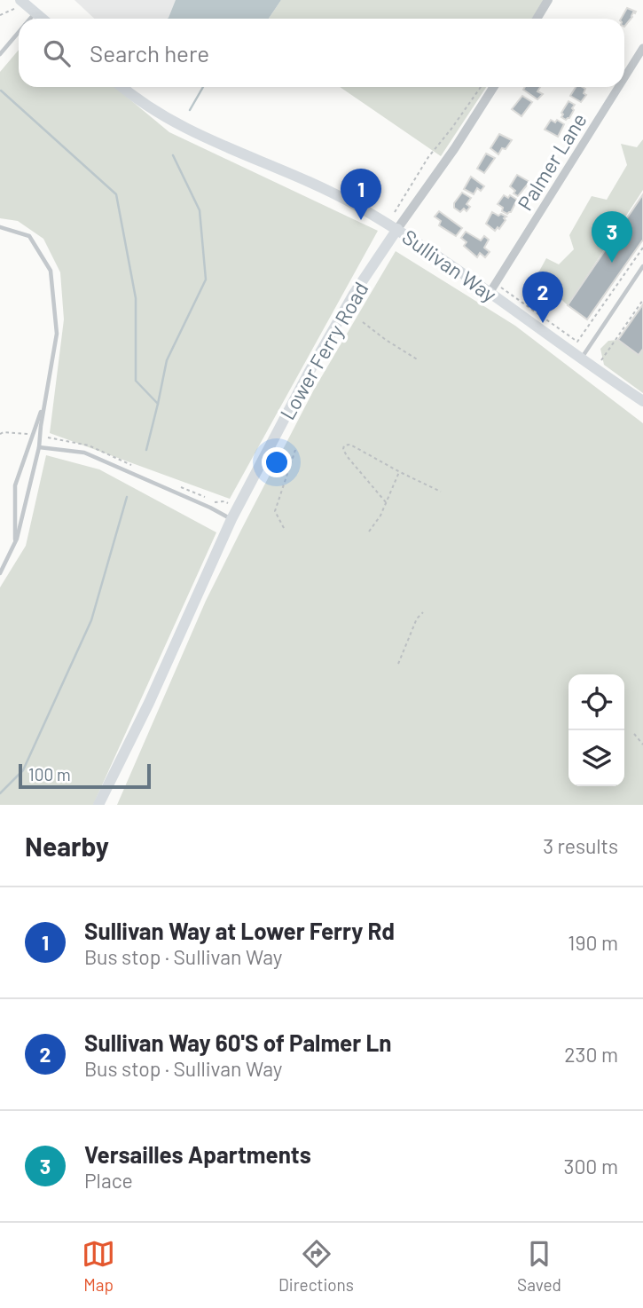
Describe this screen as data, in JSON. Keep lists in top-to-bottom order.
{
  "streets": {
    "main road": ["Sullivan Way", "Lower Ferry Road"],
    "street": ["Palmer Lane"]
  },
  "crossings": [
    ["Palmer Lane", "Sullivan Way"],
    ["Sullivan Way", "Lower Ferry Road"]
  ],
  "scale_bar": "100 m",
  "page": {
    "search": "Search here",
    "pins": ["1", "3", "2"],
    "scale": "100 m",
    "heading": ["Nearby", "3 results"],
    "list": [
      {
        "mark": "1",
        "name": "Sullivan Way at Lower Ferry Rd",
        "note": "Bus stop · Sullivan Way",
        "value": "190 m"
      },
      {
        "mark": "2",
        "name": "Sullivan Way 60'S of Palmer Ln",
        "note": "Bus stop · Sullivan Way",
        "value": "230 m"
      },
      {
        "mark": "3",
        "name": "Versailles Apartments",
        "note": "Place",
        "value": "300 m"
      }
    ],
    "nav": ["Map", "Directions", "Saved"]
  }
}
